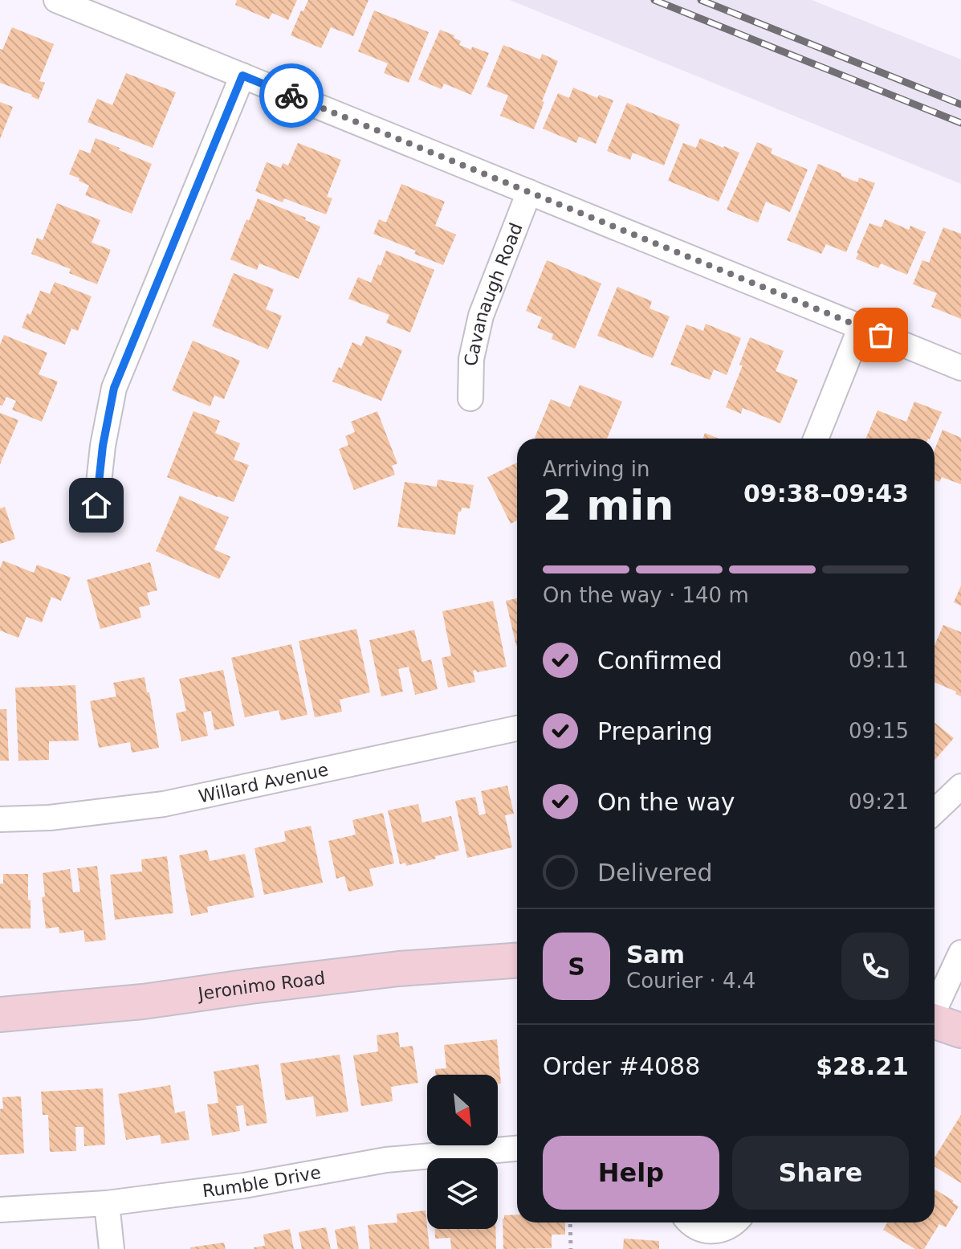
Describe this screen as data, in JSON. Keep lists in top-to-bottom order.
{
  "streets": {
    "main road": ["Jeronimo Road"],
    "street": ["Cavanaugh Road", "Willard Avenue", "Rumble Drive"]
  },
  "north": "bottom right",
  "page": {
    "heading": ["2 min", "Arriving in", "09:38–09:43"],
    "panel": [
      "Sam",
      "Courier · 4.4",
      "Order #4088",
      "$28.21"
    ],
    "bar": "On the way · 140 m",
    "list": [
      ["Confirmed", "09:11"],
      ["Preparing", "09:15"],
      ["On the way", "09:21"],
      "Delivered"
    ],
    "round": "S",
    "buttons": ["Help", "Share"]
  }
}
